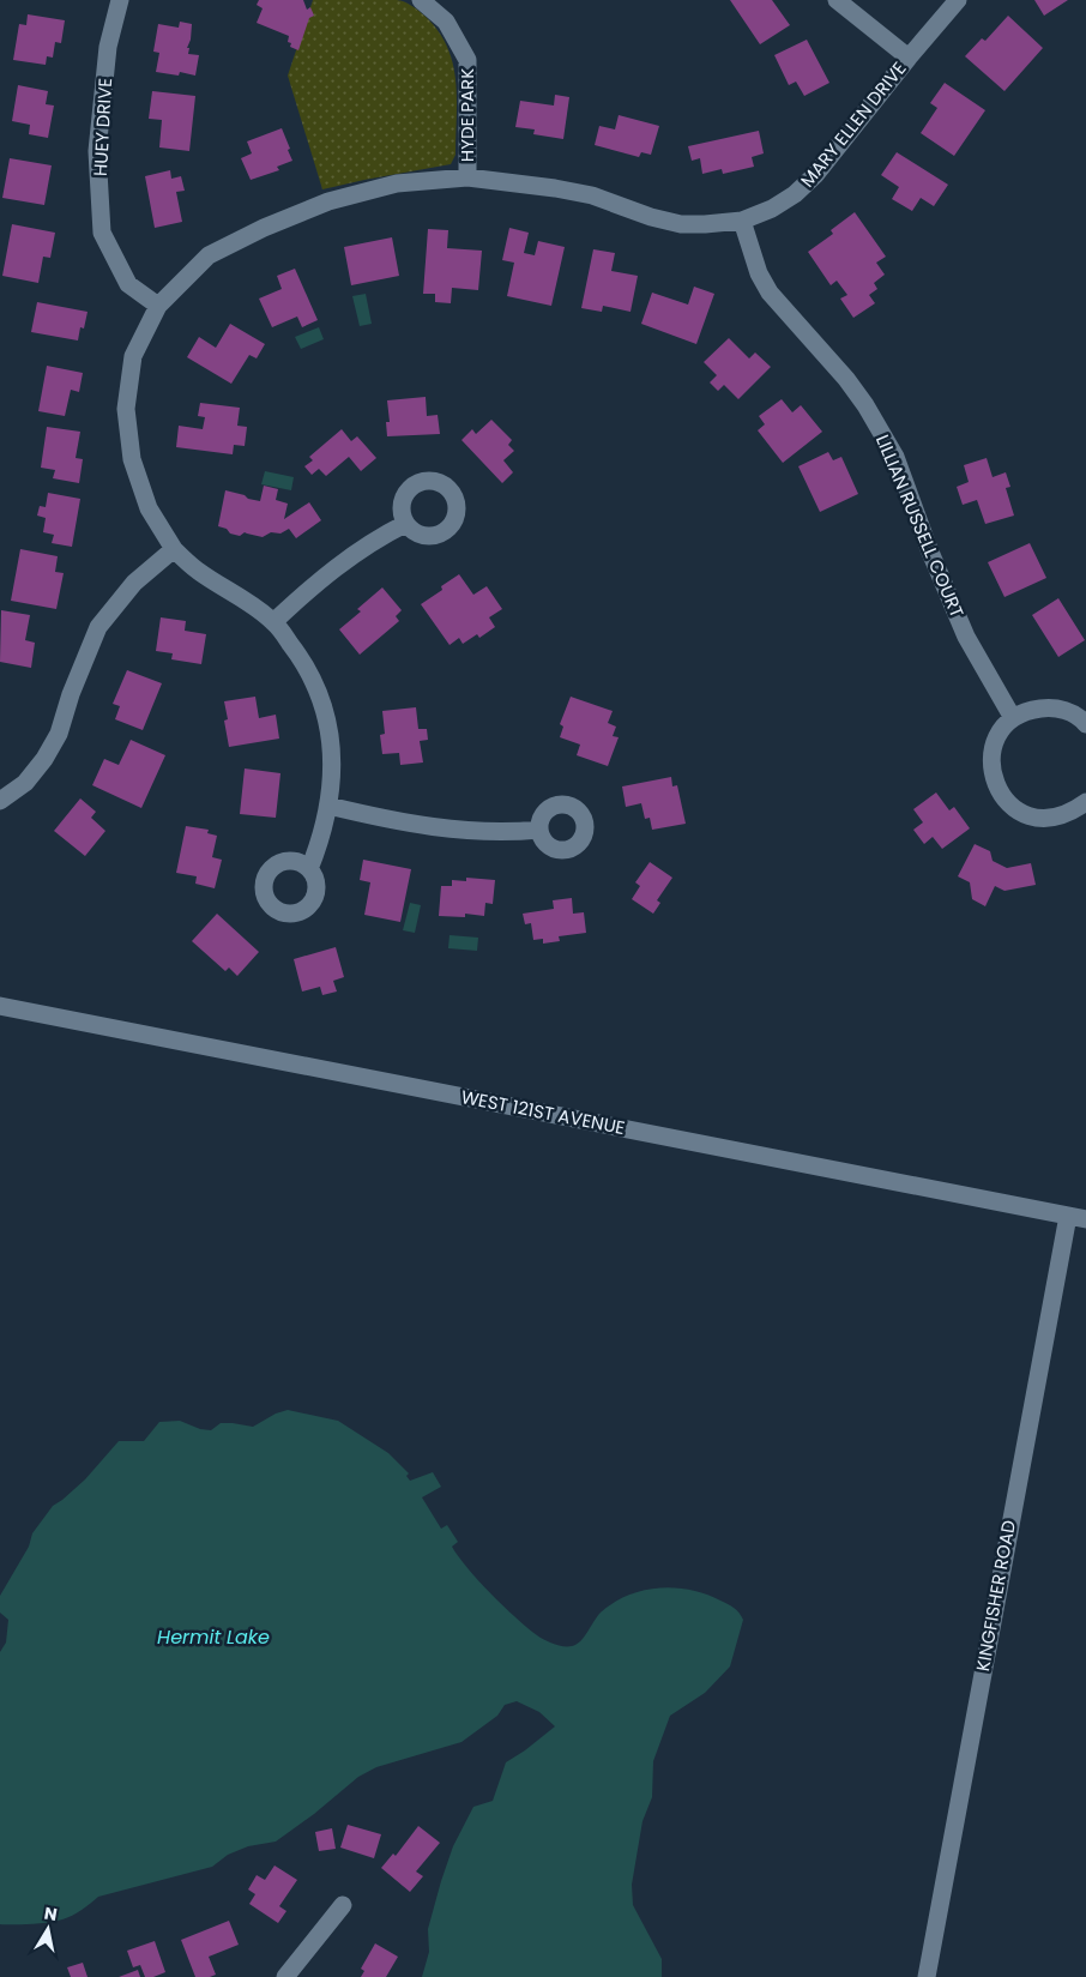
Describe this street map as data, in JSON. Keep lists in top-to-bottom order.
{
  "streets": {
    "street": [
      "HYDE PARK",
      "MARY ELLEN DRIVE",
      "HUEY DRIVE",
      "LILLIAN RUSSELL COURT",
      "WEST 121ST AVENUE",
      "KINGFISHER ROAD"
    ]
  },
  "crossings": [
    ["HYDE PARK", "MARY ELLEN DRIVE"],
    ["MARY ELLEN DRIVE", "HUEY DRIVE"],
    ["MARY ELLEN DRIVE", "LILLIAN RUSSELL COURT"],
    ["WEST 121ST AVENUE", "KINGFISHER ROAD"]
  ],
  "water": ["Hermit Lake"],
  "north": "top"
}
